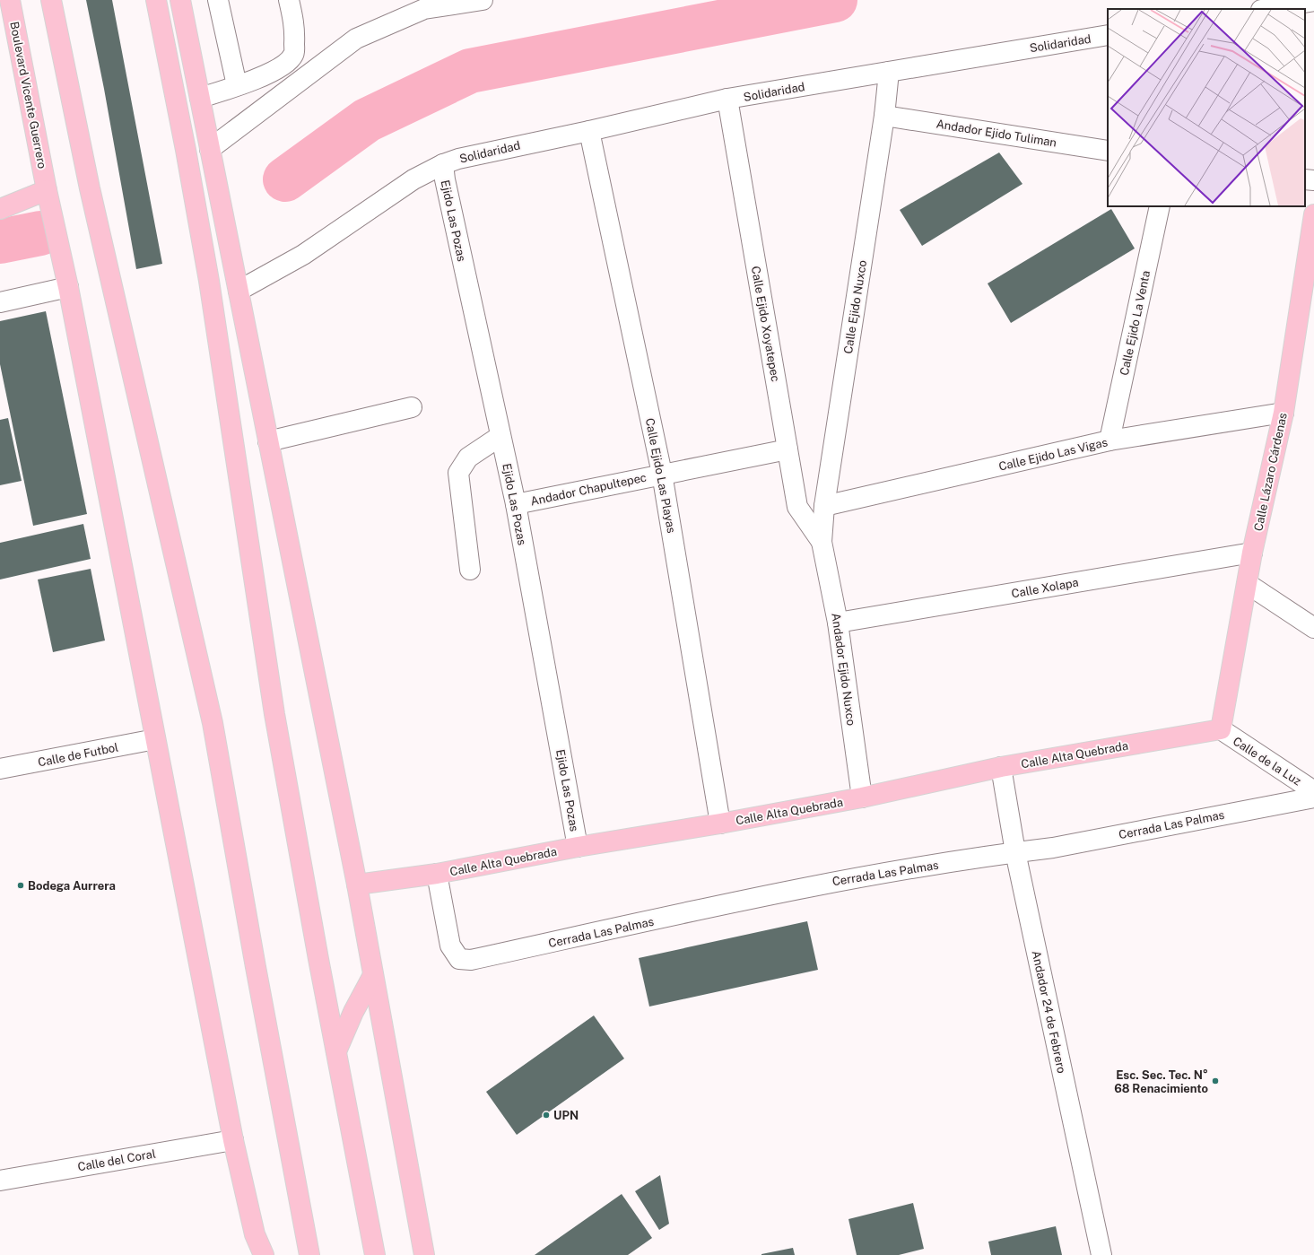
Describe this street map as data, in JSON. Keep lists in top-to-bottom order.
{
  "streets": {
    "main road": ["Boulevard Vicente Guerrero", "Calle Lázaro Cárdenas", "Calle Alta Quebrada"],
    "street": [
      "Solidaridad",
      "Andador Ejido Tuliman",
      "Ejido Las Pozas",
      "Calle Ejido Nuxco",
      "Calle Ejido La Venta",
      "Calle Ejido Xoyatepec",
      "Calle Ejido Las Vigas",
      "Calle Ejido Las Playas",
      "Andador Chapultepec",
      "Calle Xolapa",
      "Andador Ejido Nuxco",
      "Calle de Futbol",
      "Calle de la Luz",
      "Cerrada Las Palmas",
      "Andador 24 de Febrero",
      "Calle del Coral"
    ]
  },
  "crossings": [
    ["Solidaridad", "Ejido Las Pozas"],
    ["Solidaridad", "Calle Ejido Nuxco"],
    ["Solidaridad", "Calle Ejido Xoyatepec"],
    ["Solidaridad", "Calle Ejido Las Playas"],
    ["Boulevard Vicente Guerrero", "Calle de Futbol"],
    ["Boulevard Vicente Guerrero", "Calle del Coral"],
    ["Andador Ejido Tuliman", "Calle Ejido Nuxco"],
    ["Ejido Las Pozas", "Andador Chapultepec"],
    ["Ejido Las Pozas", "Calle Alta Quebrada"],
    ["Calle Ejido Nuxco", "Calle Ejido Xoyatepec"],
    ["Calle Ejido Nuxco", "Calle Ejido Las Vigas"],
    ["Calle Ejido Nuxco", "Andador Ejido Nuxco"],
    ["Calle Ejido La Venta", "Calle Ejido Las Vigas"],
    ["Calle Ejido Xoyatepec", "Andador Chapultepec"],
    ["Calle Ejido Xoyatepec", "Andador Ejido Nuxco"],
    ["Calle Ejido Las Vigas", "Calle Lázaro Cárdenas"],
    ["Calle Lázaro Cárdenas", "Calle Xolapa"],
    ["Calle Lázaro Cárdenas", "Calle Alta Quebrada"],
    ["Calle Lázaro Cárdenas", "Calle de la Luz"],
    ["Calle Ejido Las Playas", "Andador Chapultepec"],
    ["Calle Ejido Las Playas", "Calle Alta Quebrada"],
    ["Calle Xolapa", "Andador Ejido Nuxco"],
    ["Andador Ejido Nuxco", "Calle Alta Quebrada"],
    ["Calle Alta Quebrada", "Calle de la Luz"],
    ["Calle Alta Quebrada", "Cerrada Las Palmas"],
    ["Calle Alta Quebrada", "Andador 24 de Febrero"],
    ["Cerrada Las Palmas", "Andador 24 de Febrero"]
  ],
  "places": ["Bodega Aurrera", "Esc. Sec. Tec. N° 68 Renacimiento", "UPN"]
}
